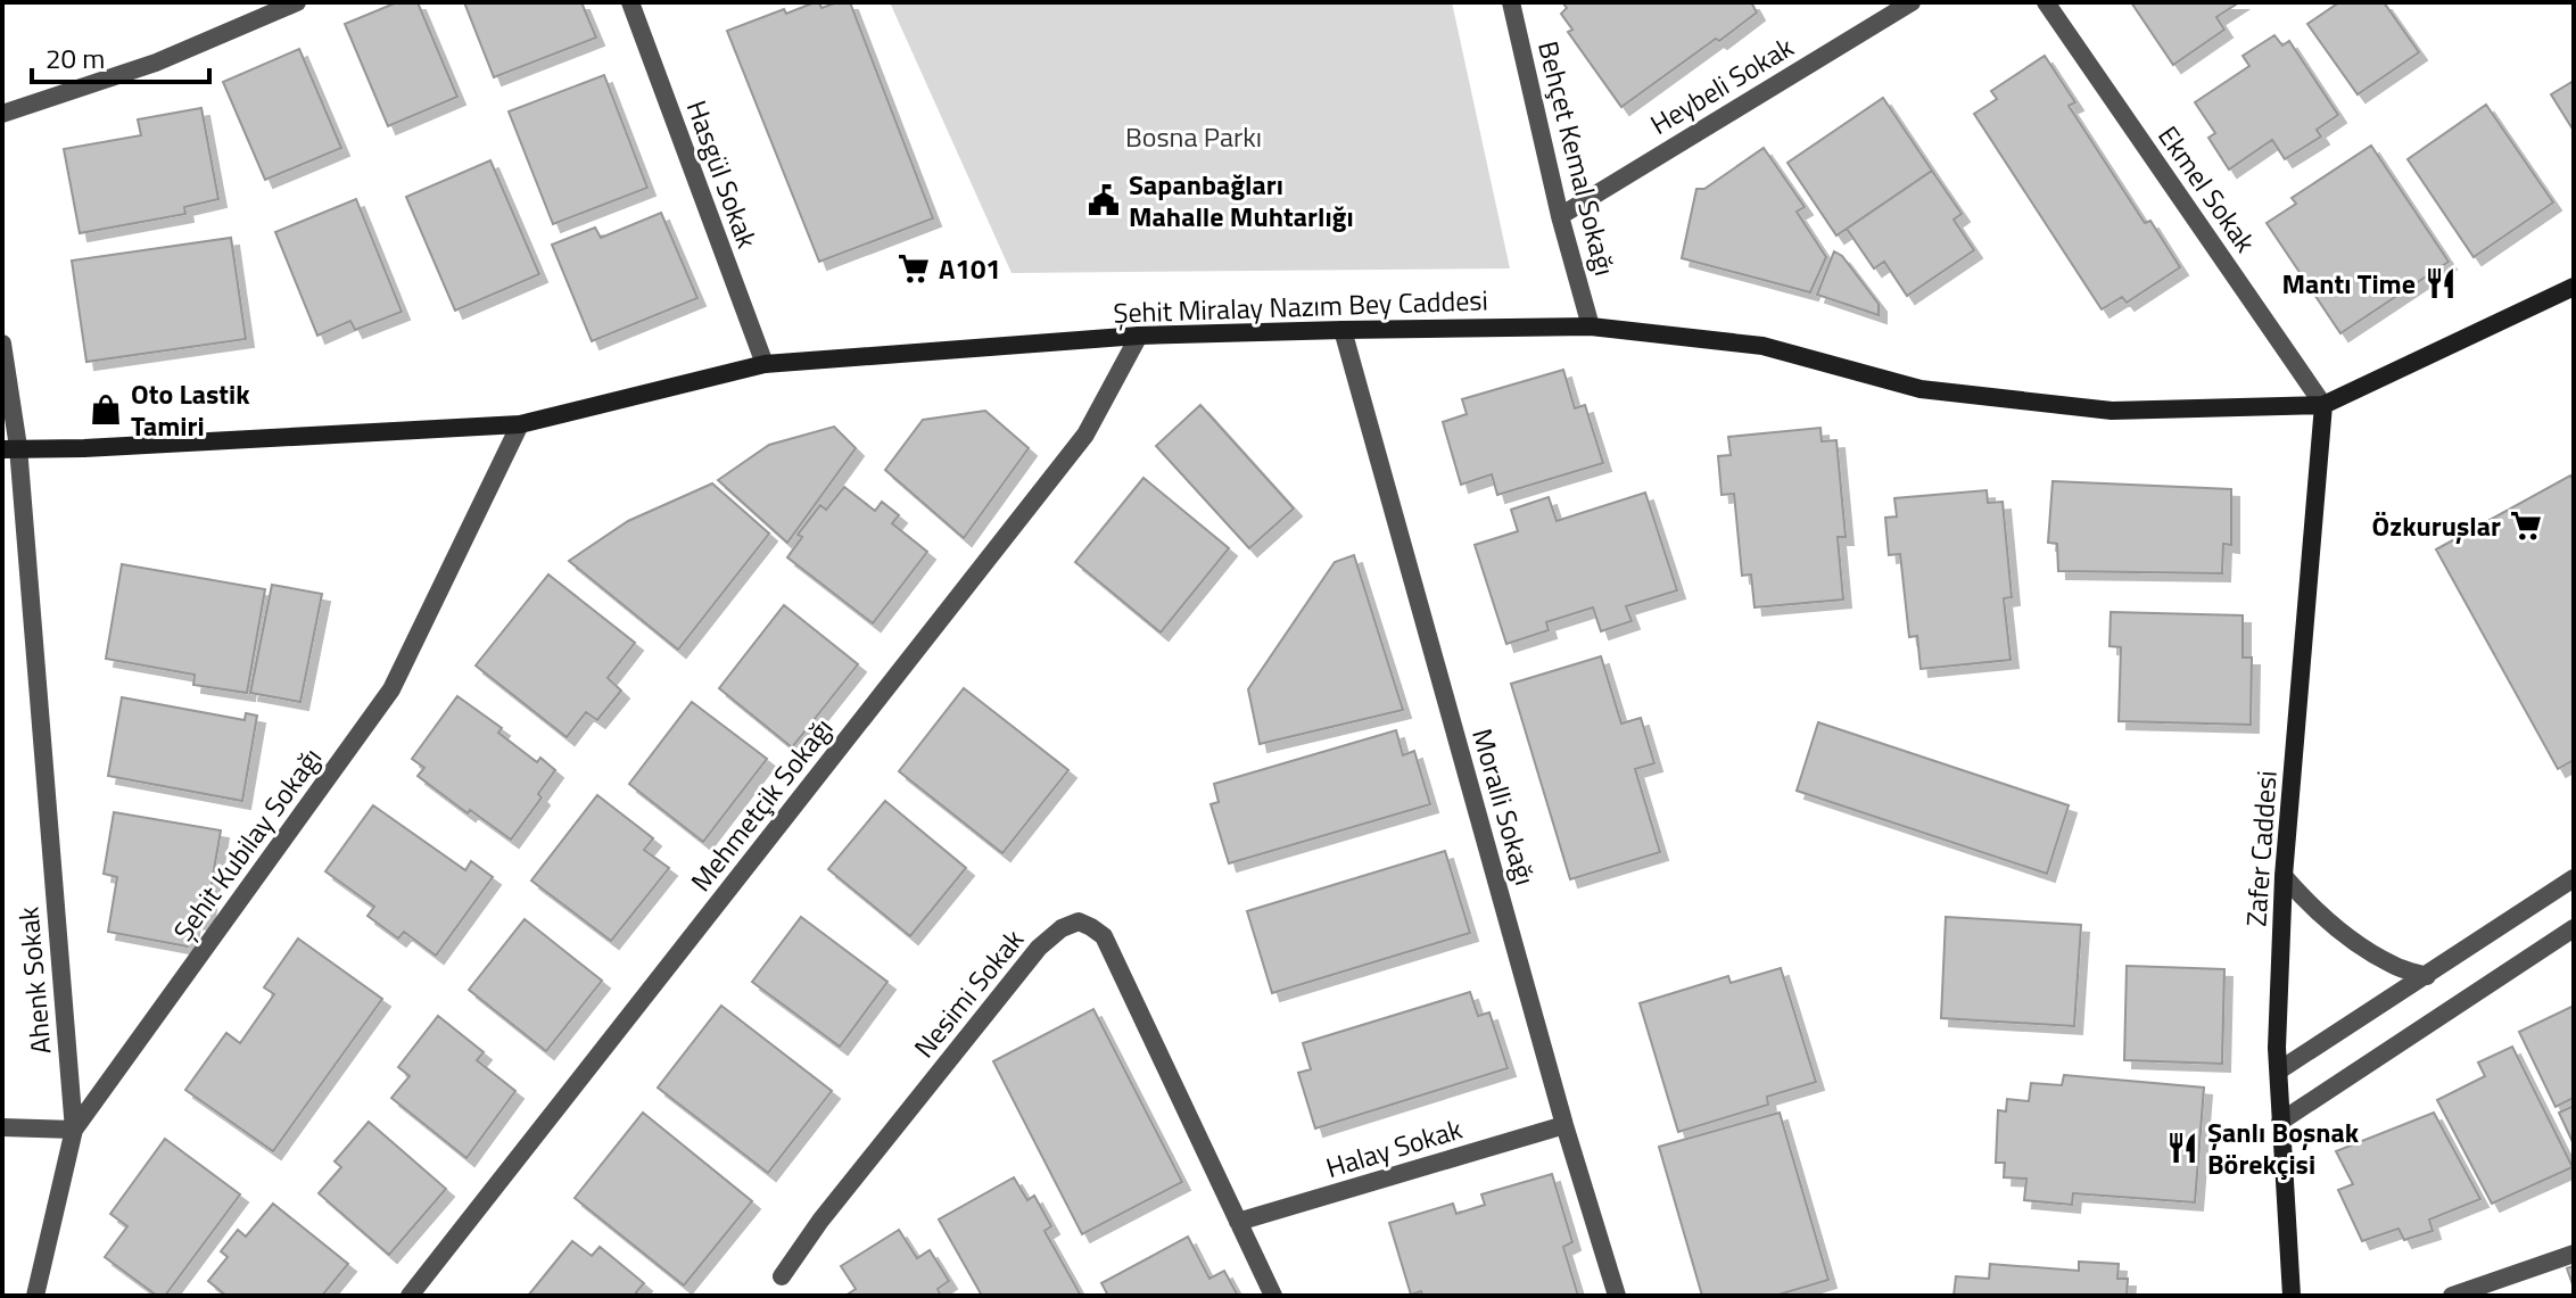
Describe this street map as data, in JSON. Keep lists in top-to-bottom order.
{
  "streets": {
    "street": [
      "Heybeli Sokak",
      "Behçet Kemal Sokağı",
      "Hasgül Sokak",
      "Ekmel Sokak",
      "Şehit Miralay Nazım Bey Caddesi",
      "Mehmetçik Sokağı",
      "Moralli Sokağı",
      "Şehit Kubilay Sokağı",
      "Zafer Caddesi",
      "Ahenk Sokak",
      "Nesimi Sokak",
      "Halay Sokak"
    ]
  },
  "crossings": [
    ["Heybeli Sokak", "Behçet Kemal Sokağı"],
    ["Behçet Kemal Sokağı", "Şehit Miralay Nazım Bey Caddesi"],
    ["Hasgül Sokak", "Şehit Miralay Nazım Bey Caddesi"],
    ["Ekmel Sokak", "Şehit Miralay Nazım Bey Caddesi"],
    ["Ekmel Sokak", "Zafer Caddesi"],
    ["Şehit Miralay Nazım Bey Caddesi", "Mehmetçik Sokağı"],
    ["Şehit Miralay Nazım Bey Caddesi", "Moralli Sokağı"],
    ["Şehit Miralay Nazım Bey Caddesi", "Şehit Kubilay Sokağı"],
    ["Şehit Miralay Nazım Bey Caddesi", "Zafer Caddesi"],
    ["Şehit Miralay Nazım Bey Caddesi", "Ahenk Sokak"],
    ["Moralli Sokağı", "Halay Sokak"],
    ["Şehit Kubilay Sokağı", "Ahenk Sokak"],
    ["Nesimi Sokak", "Halay Sokak"]
  ],
  "parks": ["Bosna Parkı"],
  "places": {
    "public building": ["Sapanbağları Mahalle Muhtarlığı"],
    "supermarket": ["A101", "Özkuruşlar"],
    "restaurant": ["Mantı Time", "Şanlı Boşnak Börekçisi"],
    "shop": ["Oto Lastik Tamiri"]
  },
  "scale_bar": "20 m"
}
